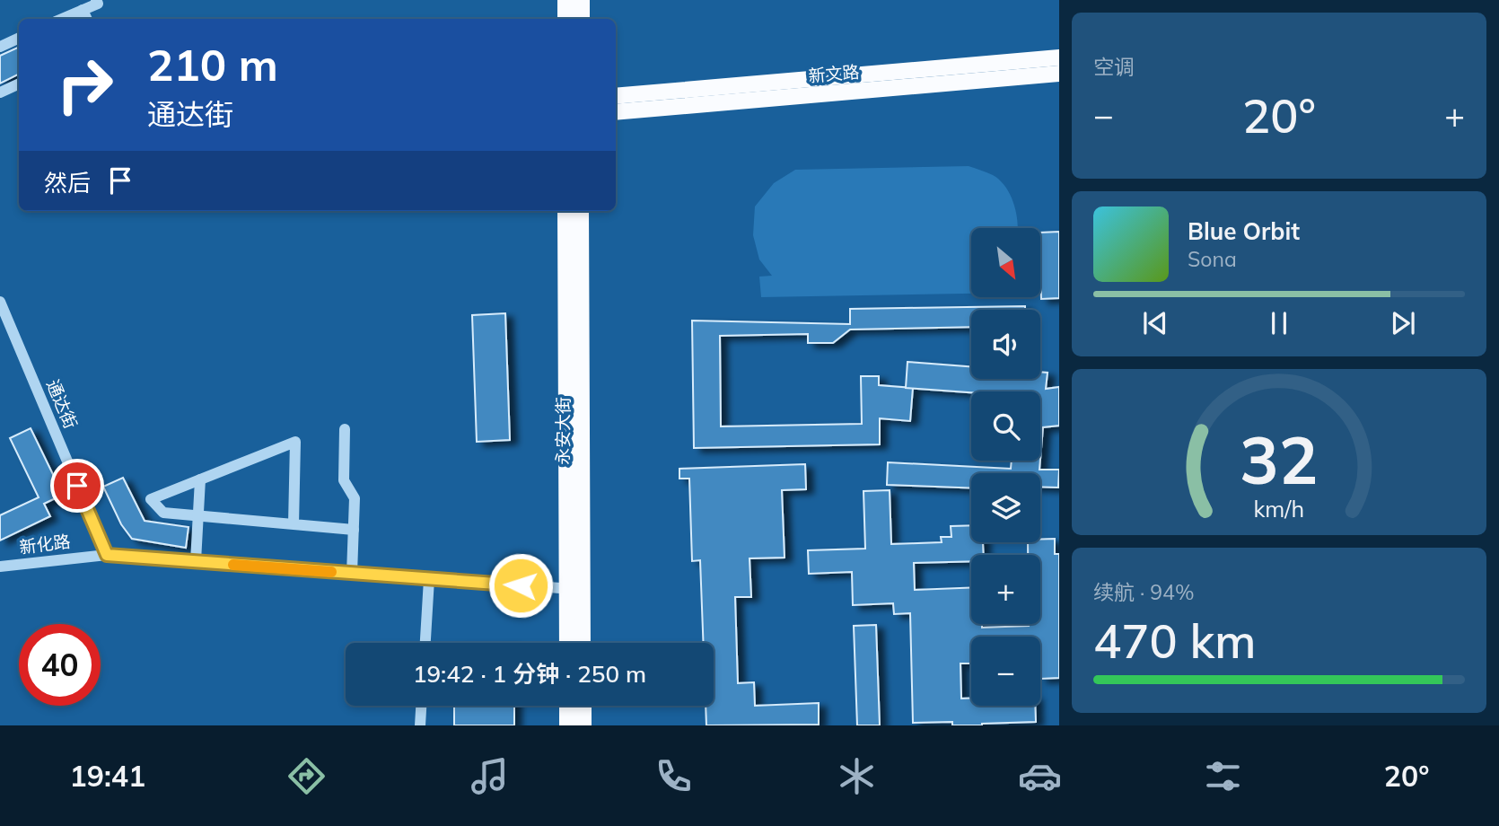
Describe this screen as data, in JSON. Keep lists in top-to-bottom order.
{
  "streets": {
    "main road": ["新文路", "永安大街"],
    "street": ["通达街", "新化路"]
  },
  "crossings": [
    ["通达街", "新化路"],
    ["永安大街", "新化路"]
  ],
  "north": "bottom right",
  "page": {
    "tile": [
      "空调",
      ["续航 · 94%", "470 km"]
    ],
    "turn": ["210 m", "通达街"],
    "heat": ["−", "20°", "+"],
    "then": "然后",
    "song": ["Blue Orbit", "Sona"],
    "map_buttons": ["+", "−"],
    "limit": "40",
    "trip": "19:42 · 1 分钟 · 250 m",
    "tabs": ["19:41", "20°"],
    "gauge": ["32", "km/h"]
  }
}
